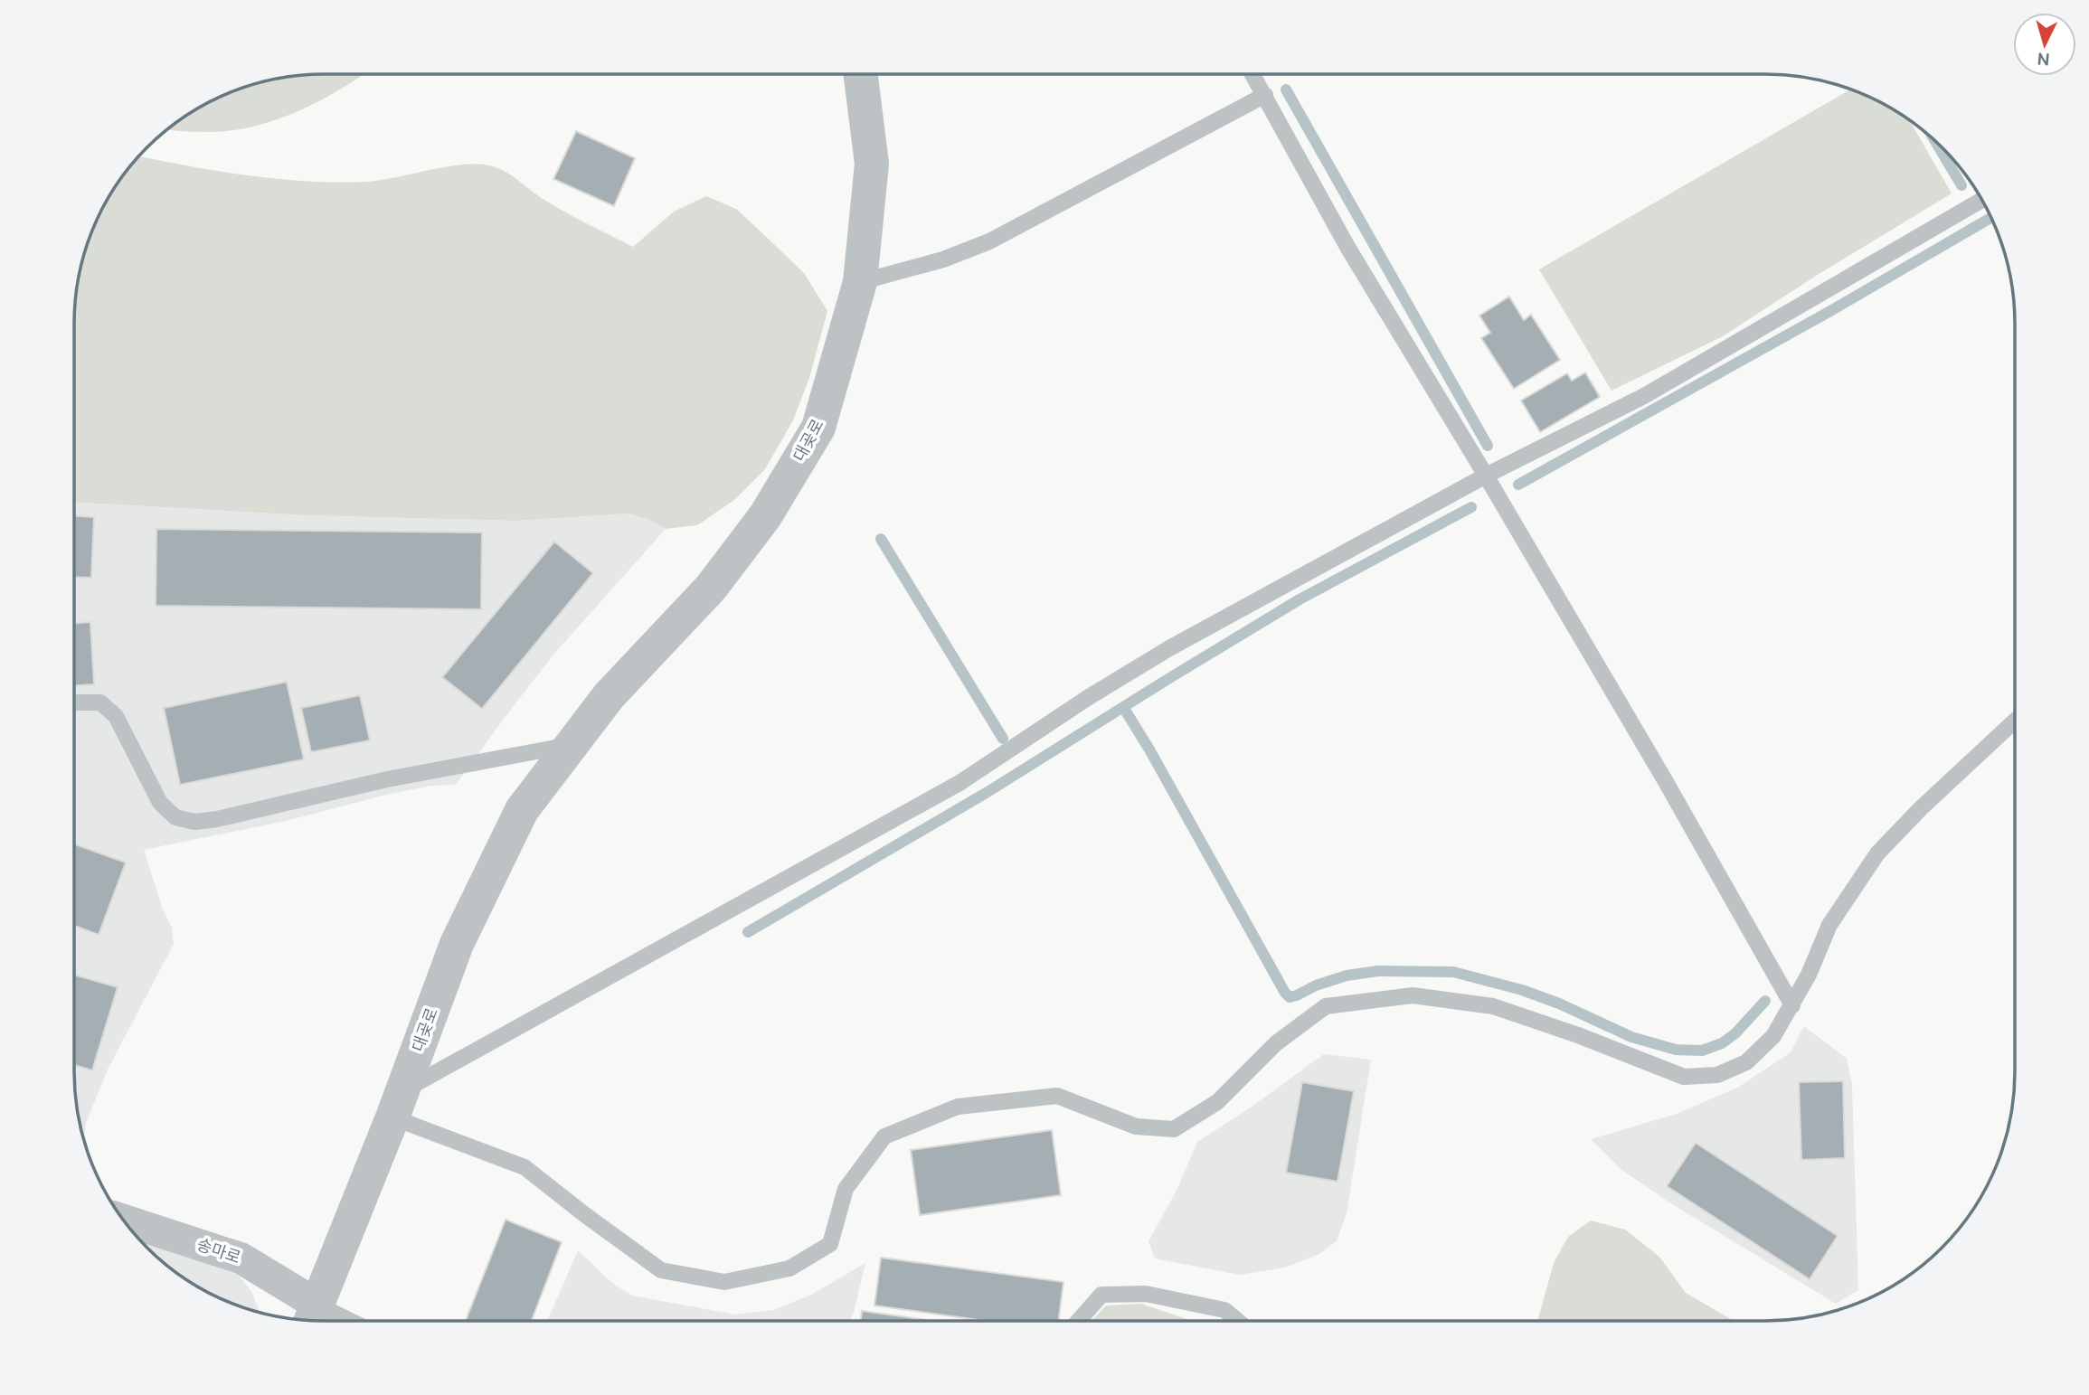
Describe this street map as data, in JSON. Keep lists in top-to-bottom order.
{
  "streets": {
    "street": ["대곶로", "송마로"]
  },
  "crossings": [
    ["대곶로", "송마로"]
  ],
  "north": "bottom"
}
